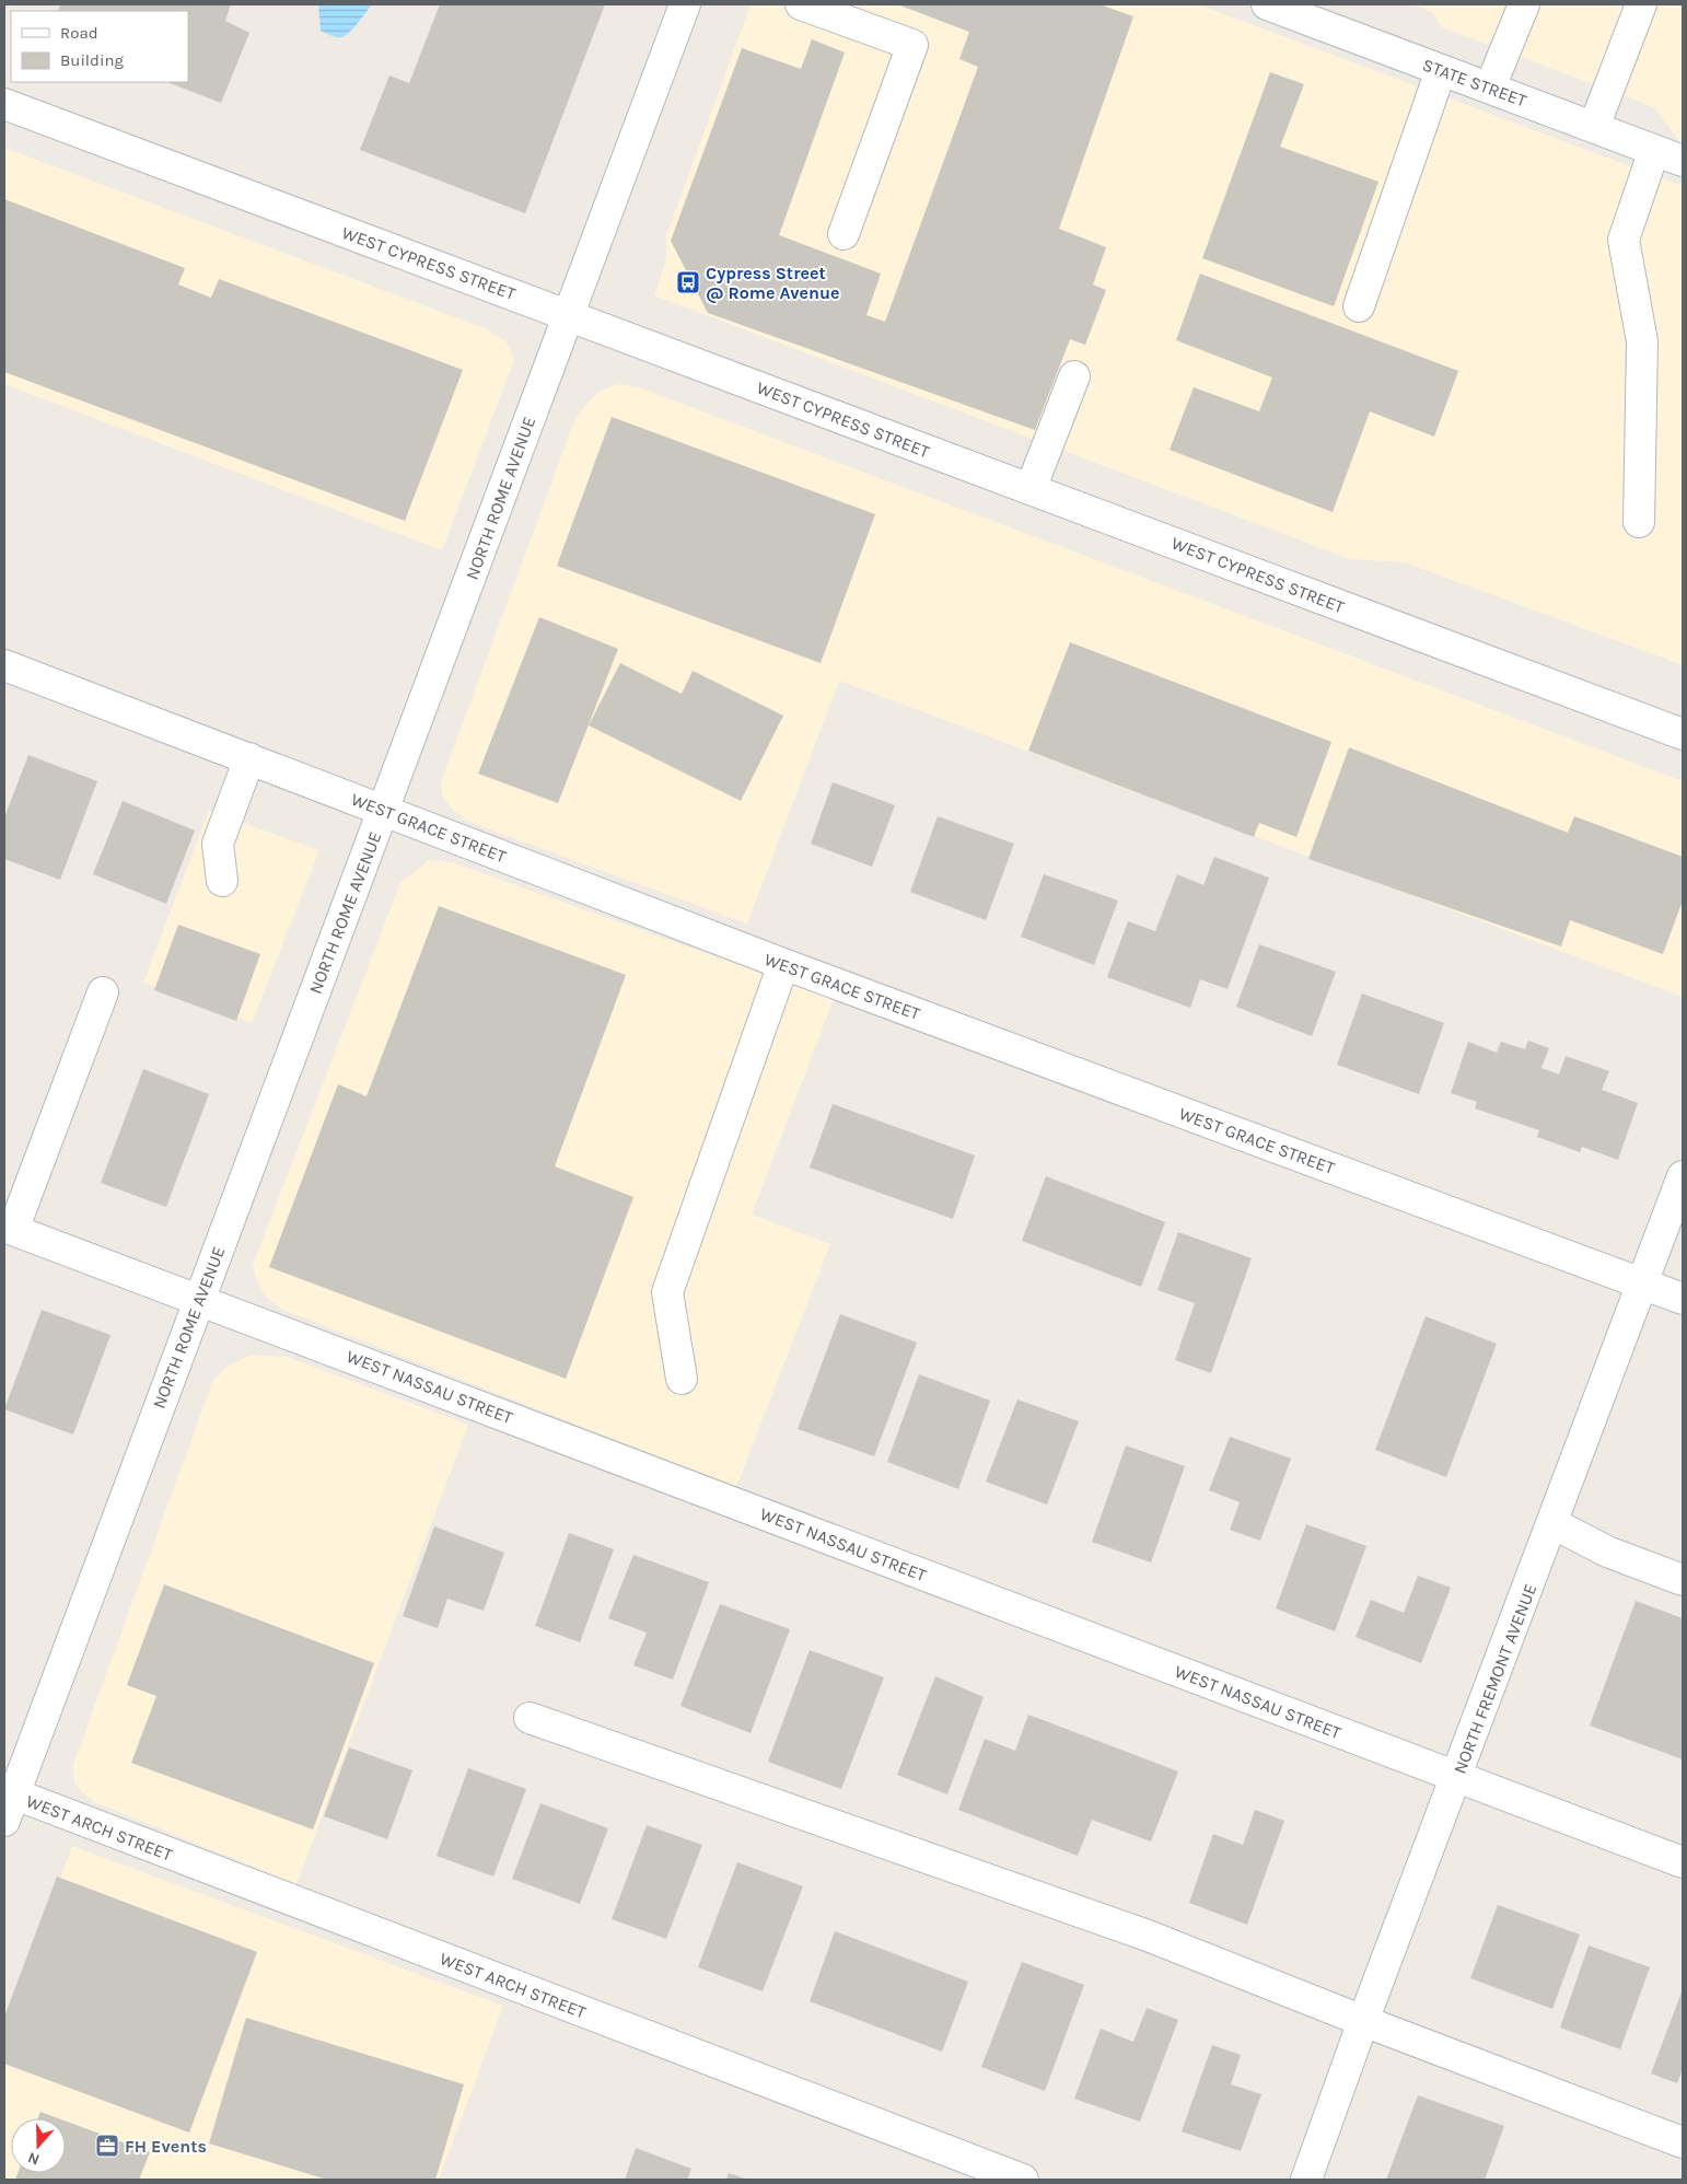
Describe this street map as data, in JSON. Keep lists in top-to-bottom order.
{
  "streets": {
    "street": [
      "STATE STREET",
      "WEST CYPRESS STREET",
      "NORTH ROME AVENUE",
      "WEST GRACE STREET",
      "WEST NASSAU STREET",
      "NORTH FREMONT AVENUE",
      "WEST ARCH STREET"
    ]
  },
  "crossings": [
    ["WEST CYPRESS STREET", "NORTH ROME AVENUE"],
    ["NORTH ROME AVENUE", "WEST GRACE STREET"],
    ["NORTH ROME AVENUE", "WEST NASSAU STREET"],
    ["NORTH ROME AVENUE", "WEST ARCH STREET"],
    ["WEST GRACE STREET", "NORTH FREMONT AVENUE"],
    ["WEST NASSAU STREET", "NORTH FREMONT AVENUE"]
  ],
  "places": {
    "bus stop": ["Cypress Street @ Rome Avenue"],
    "office": ["FH Events"]
  },
  "legend": ["Road", "Building"],
  "north": "bottom"
}
